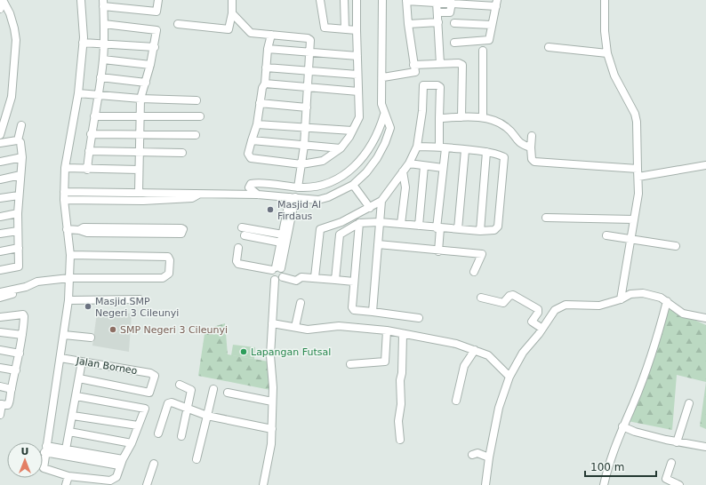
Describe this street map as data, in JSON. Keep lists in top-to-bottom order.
{
  "streets": {
    "street": ["Jalan Borneo"]
  },
  "places": [
    "Masjid Al Firdaus",
    "Masjid SMP Negeri 3 Cileunyi",
    "SMP Negeri 3 Cileunyi",
    "Lapangan Futsal"
  ],
  "scale_bar": "100 m",
  "north": "top"
}
